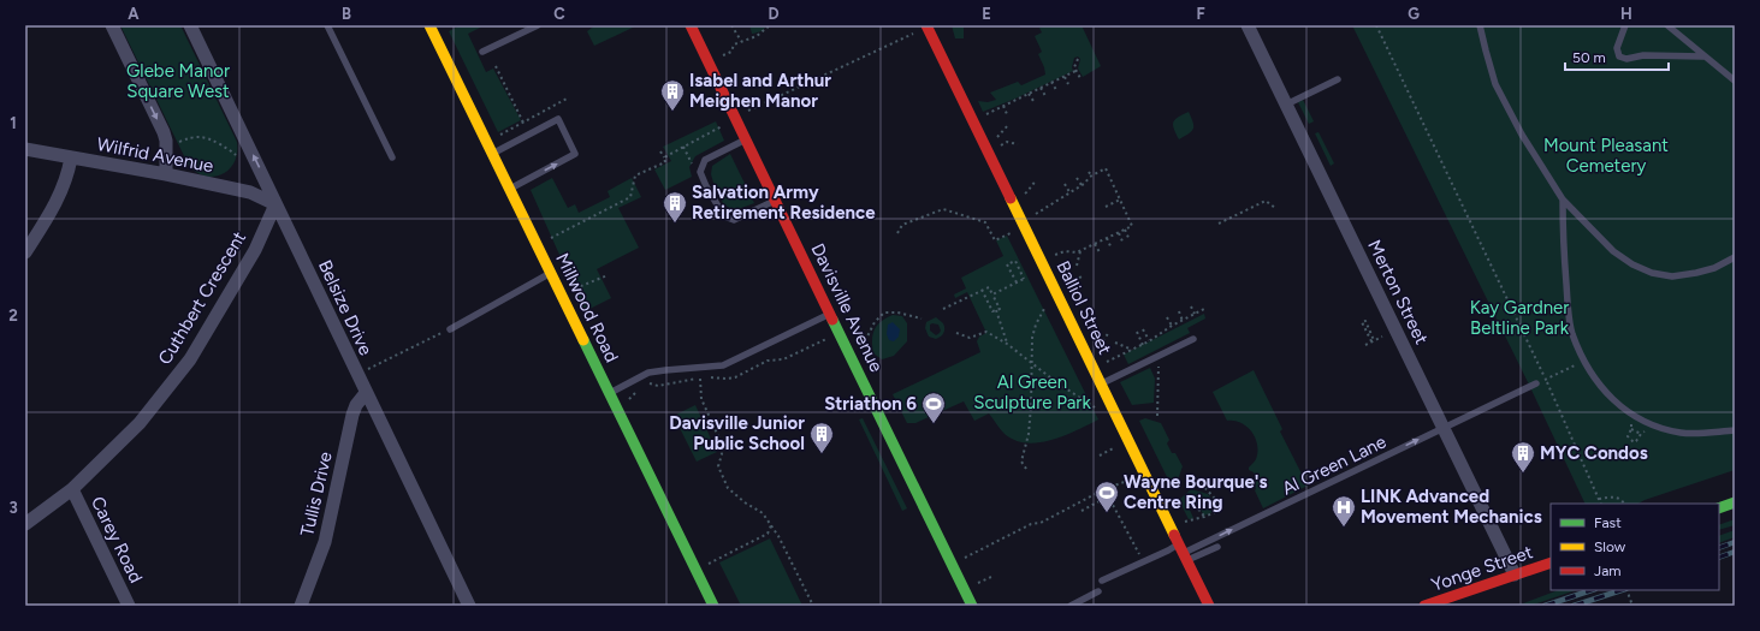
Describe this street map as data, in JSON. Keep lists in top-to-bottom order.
{
  "streets": {
    "street": [
      "Wilfrid Avenue",
      "Merton Street",
      "Cuthbert Crescent",
      "Belsize Drive",
      "Millwood Road",
      "Davisville Avenue",
      "Balliol Street",
      "Tullis Drive",
      "Carey Road",
      "Yonge Street"
    ],
    "lane": ["Al Green Lane"]
  },
  "crossings": [
    ["Wilfrid Avenue", "Cuthbert Crescent"],
    ["Wilfrid Avenue", "Belsize Drive"],
    ["Merton Street", "Al Green Lane"],
    ["Merton Street", "Yonge Street"],
    ["Cuthbert Crescent", "Belsize Drive"],
    ["Cuthbert Crescent", "Carey Road"],
    ["Belsize Drive", "Tullis Drive"],
    ["Balliol Street", "Al Green Lane"]
  ],
  "one_way": ["Al Green Lane"],
  "parks": [
    "Glebe Manor Square West",
    "Mount Pleasant Cemetery",
    "Kay Gardner Beltline Park",
    "Al Green Sculpture Park"
  ],
  "places": {
    "building": [
      "Isabel and Arthur Meighen Manor",
      "Salvation Army Retirement Residence",
      "Davisville Junior Public School",
      "MYC Condos"
    ],
    "sports": ["Striathon 6", "Wayne Bourque's Centre Ring"],
    "hospital": ["LINK Advanced Movement Mechanics"]
  },
  "legend": ["Fast", "Slow", "Jam"],
  "scale_bar": "50 m",
  "grid": {
    "columns": [
      "A",
      "B",
      "C",
      "D",
      "E",
      "F",
      "G",
      "H"
    ],
    "rows": ["1", "2", "3"]
  }
}
